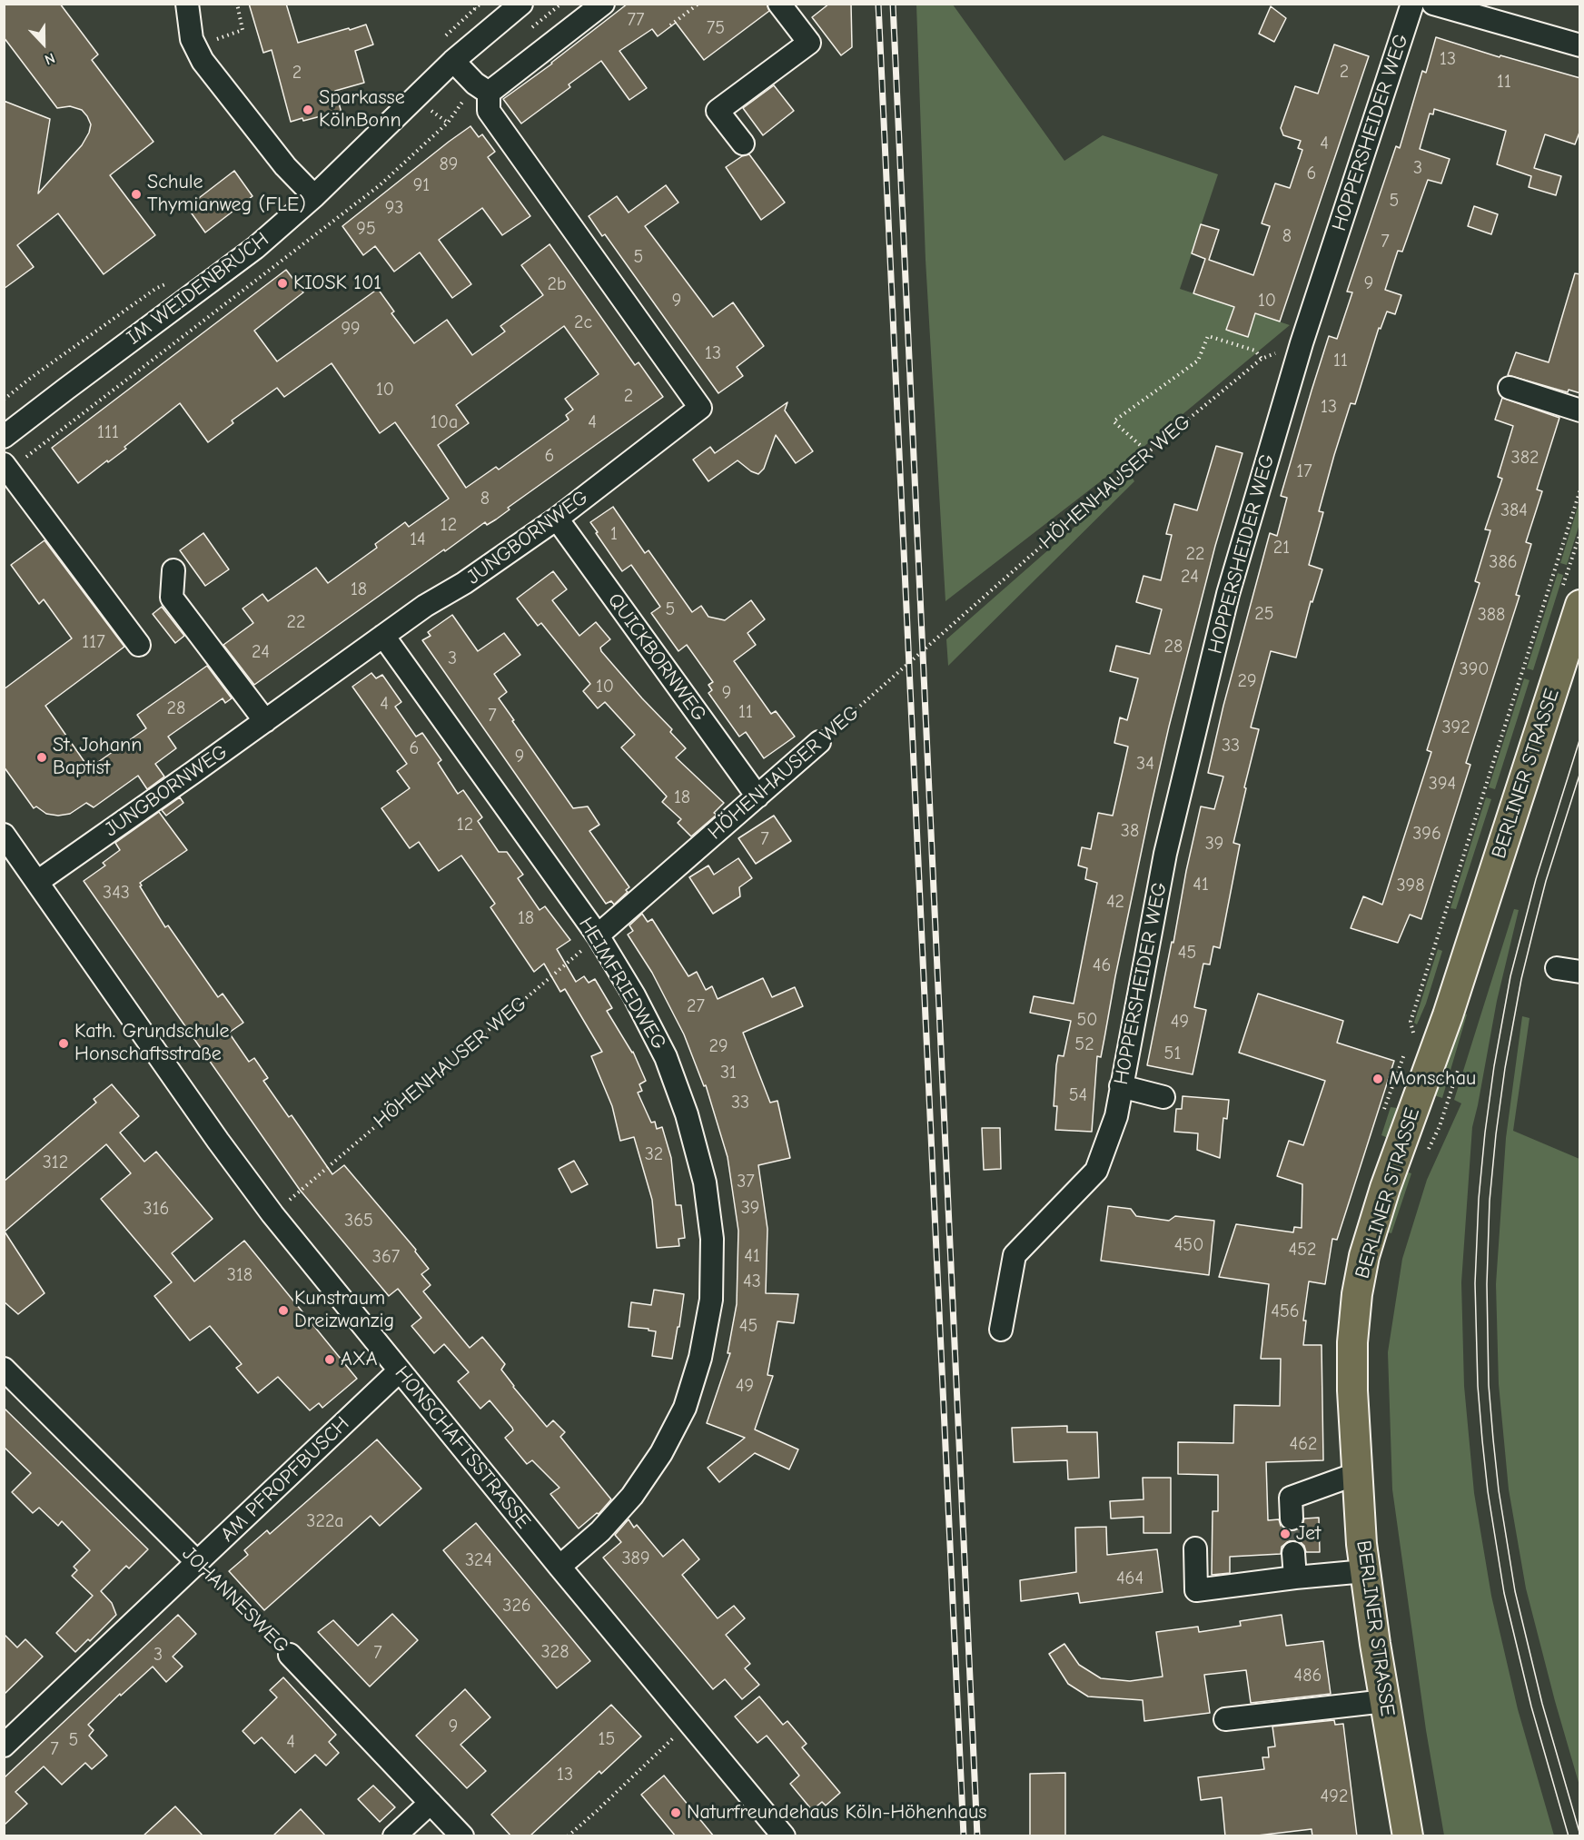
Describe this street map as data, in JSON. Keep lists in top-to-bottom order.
{
  "streets": {
    "main road": ["BERLINER STRASSE"],
    "street": [
      "HOPPERSHEIDER WEG",
      "IM WEIDENBRUCH",
      "HÖHENHAUSER WEG",
      "JUNGBORNWEG",
      "QUICKBORNWEG",
      "HEIMFRIEDWEG",
      "HONSCHAFTSSTRASSE",
      "AM PFROPFBUSCH",
      "JOHANNESWEG"
    ]
  },
  "crossings": [
    ["HOPPERSHEIDER WEG", "HÖHENHAUSER WEG"],
    ["HÖHENHAUSER WEG", "QUICKBORNWEG"],
    ["HÖHENHAUSER WEG", "HEIMFRIEDWEG"],
    ["HÖHENHAUSER WEG", "HONSCHAFTSSTRASSE"],
    ["JUNGBORNWEG", "QUICKBORNWEG"],
    ["JUNGBORNWEG", "HEIMFRIEDWEG"],
    ["JUNGBORNWEG", "HONSCHAFTSSTRASSE"],
    ["HEIMFRIEDWEG", "HONSCHAFTSSTRASSE"],
    ["HONSCHAFTSSTRASSE", "AM PFROPFBUSCH"],
    ["AM PFROPFBUSCH", "JOHANNESWEG"]
  ],
  "places": [
    "Sparkasse KölnBonn",
    "Schule Thymianweg (FLE)",
    "KIOSK 101",
    "St. Johann Baptist",
    "Kath. Grundschule Honschaftsstraße",
    "Monschau",
    "Kunstraum Dreizwanzig",
    "AXA",
    "Jet",
    "Naturfreundehaus Köln-Höhenhaus"
  ],
  "house_numbers": [
    "77",
    "75",
    "13",
    "2",
    "2",
    "11",
    "4",
    "89",
    "3",
    "6",
    "91",
    "5",
    "93",
    "95",
    "8",
    "7",
    "5",
    "9",
    "2b",
    "9",
    "10",
    "2c",
    "99",
    "13",
    "11",
    "10",
    "2",
    "13",
    "10a",
    "4",
    "111",
    "6",
    "382",
    "17",
    "8",
    "384",
    "12",
    "1",
    "14",
    "21",
    "22",
    "386",
    "24",
    "18",
    "5",
    "25",
    "388",
    "22",
    "117",
    "28",
    "24",
    "3",
    "390",
    "29",
    "10",
    "9",
    "4",
    "28",
    "11",
    "7",
    "392",
    "33",
    "6",
    "9",
    "34",
    "394",
    "18",
    "12",
    "38",
    "396",
    "7",
    "39",
    "41",
    "398",
    "343",
    "42",
    "18",
    "45",
    "46",
    "27",
    "50",
    "49",
    "52",
    "29",
    "51",
    "31",
    "54",
    "33",
    "32",
    "312",
    "37",
    "39",
    "316",
    "365",
    "450",
    "452",
    "41",
    "367",
    "318",
    "43",
    "456",
    "45",
    "49",
    "462",
    "322a",
    "389",
    "324",
    "464",
    "326",
    "328",
    "7",
    "3",
    "486",
    "9",
    "15",
    "5",
    "4",
    "7",
    "13",
    "492"
  ],
  "north": "bottom"
}
